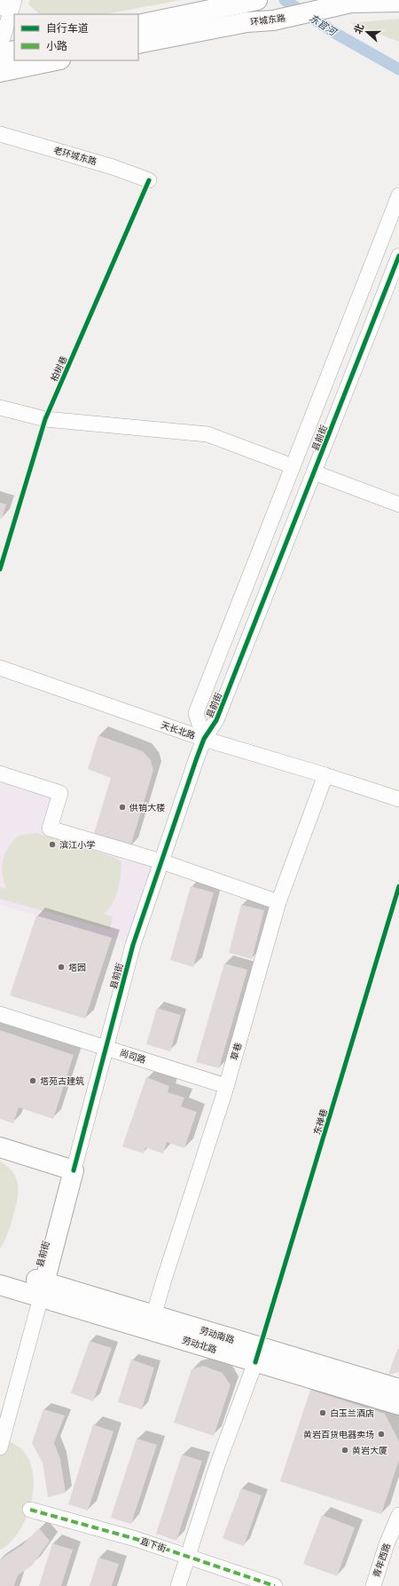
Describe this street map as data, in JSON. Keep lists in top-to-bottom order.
{
  "streets": {
    "main road": [
      "环城东路",
      "县前街",
      "劳动南路",
      "劳动北路"
    ],
    "street": [
      "老环城东路",
      "天长北路",
      "草巷",
      "尚司路",
      "直下街",
      "青年西路"
    ],
    "cycle path": ["柏树巷", "东禅巷"]
  },
  "crossings": [
    ["县前街", "天长北路"],
    ["县前街", "尚司路"],
    ["县前街", "劳动北路"],
    ["天长北路", "草巷"],
    ["草巷", "尚司路"],
    ["草巷", "劳动南路"],
    ["草巷", "劳动北路"],
    ["劳动南路", "劳动北路"]
  ],
  "water": ["东官河"],
  "places": [
    "供销大楼",
    "滨江小学",
    "塔园",
    "塔苑古建筑",
    "白玉兰酒店",
    "黄岩百货电器卖场",
    "黄岩大厦"
  ],
  "legend": ["自行车道", "小路"],
  "north": "left"
}
